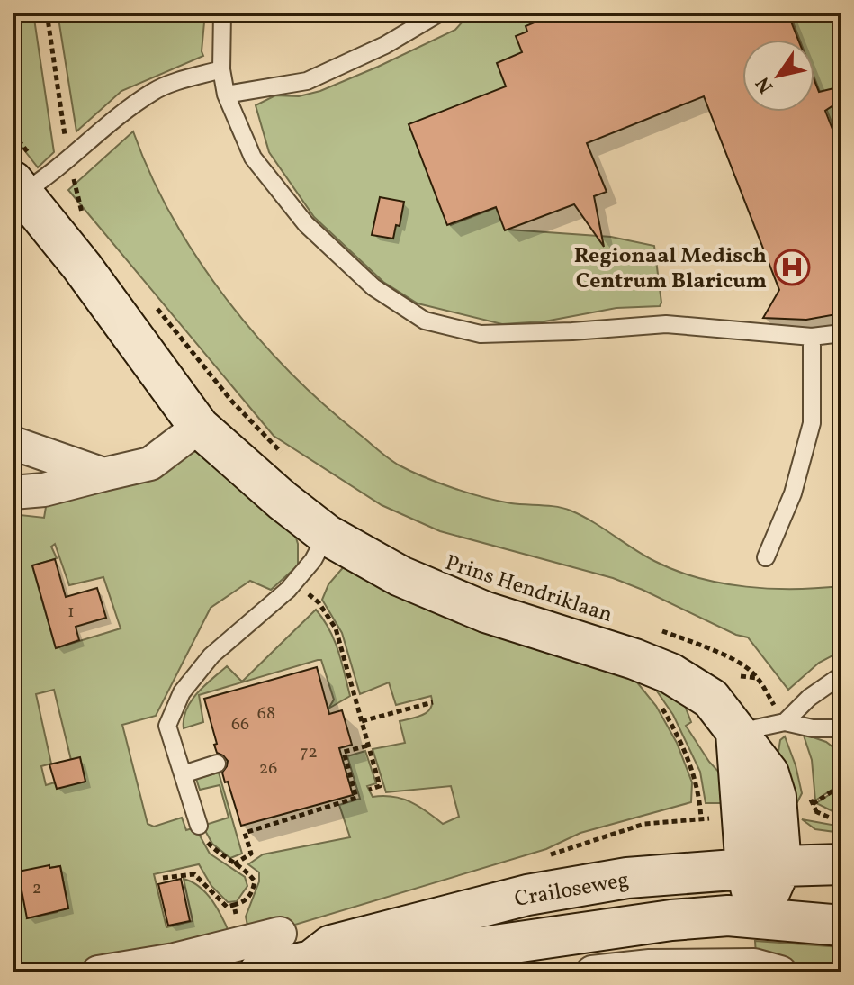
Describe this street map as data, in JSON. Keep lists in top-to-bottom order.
{
  "streets": {
    "main road": ["Prins Hendriklaan", "Crailoseweg"]
  },
  "places": {
    "hospital": ["Regionaal Medisch Centrum Blaricum"]
  },
  "house_numbers": [
    "1",
    "68",
    "66",
    "72",
    "26",
    "2"
  ],
  "north": "bottom left"
}
